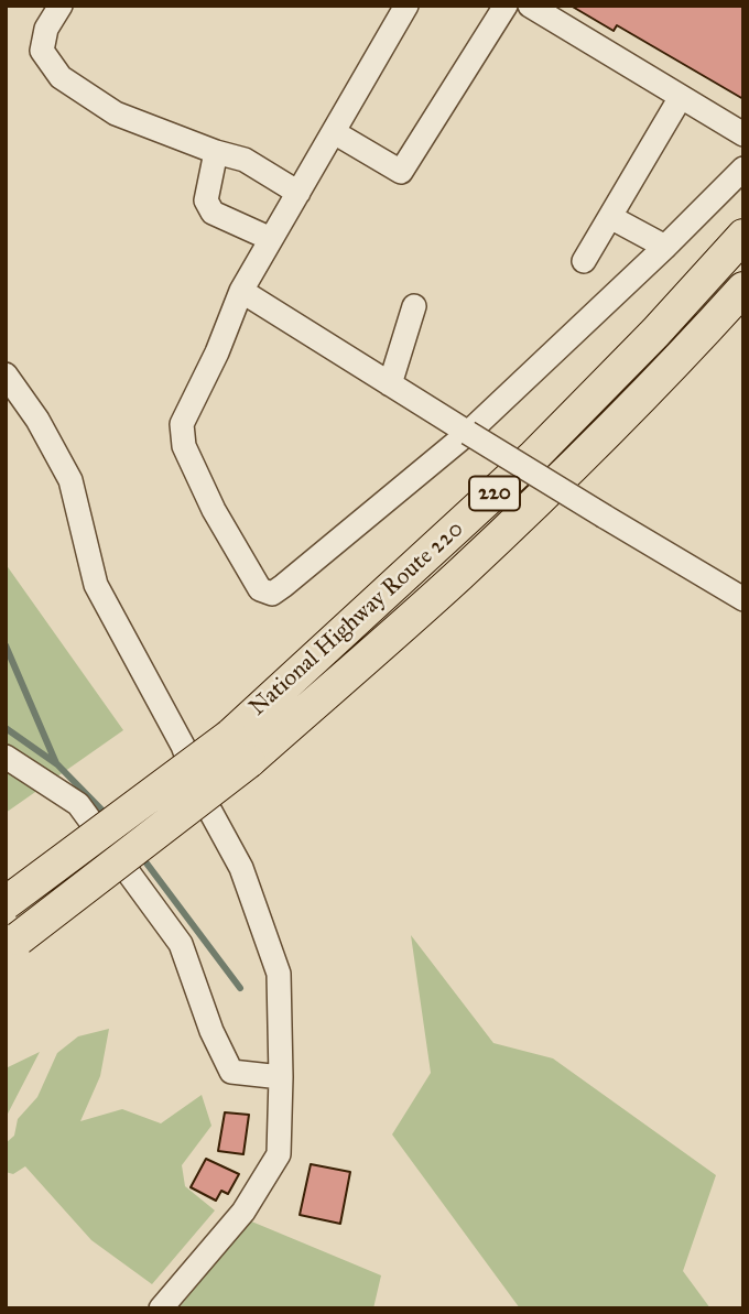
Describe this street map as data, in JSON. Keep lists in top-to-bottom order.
{
  "streets": {
    "highway": ["220", "National Highway Route 220"]
  }
}
